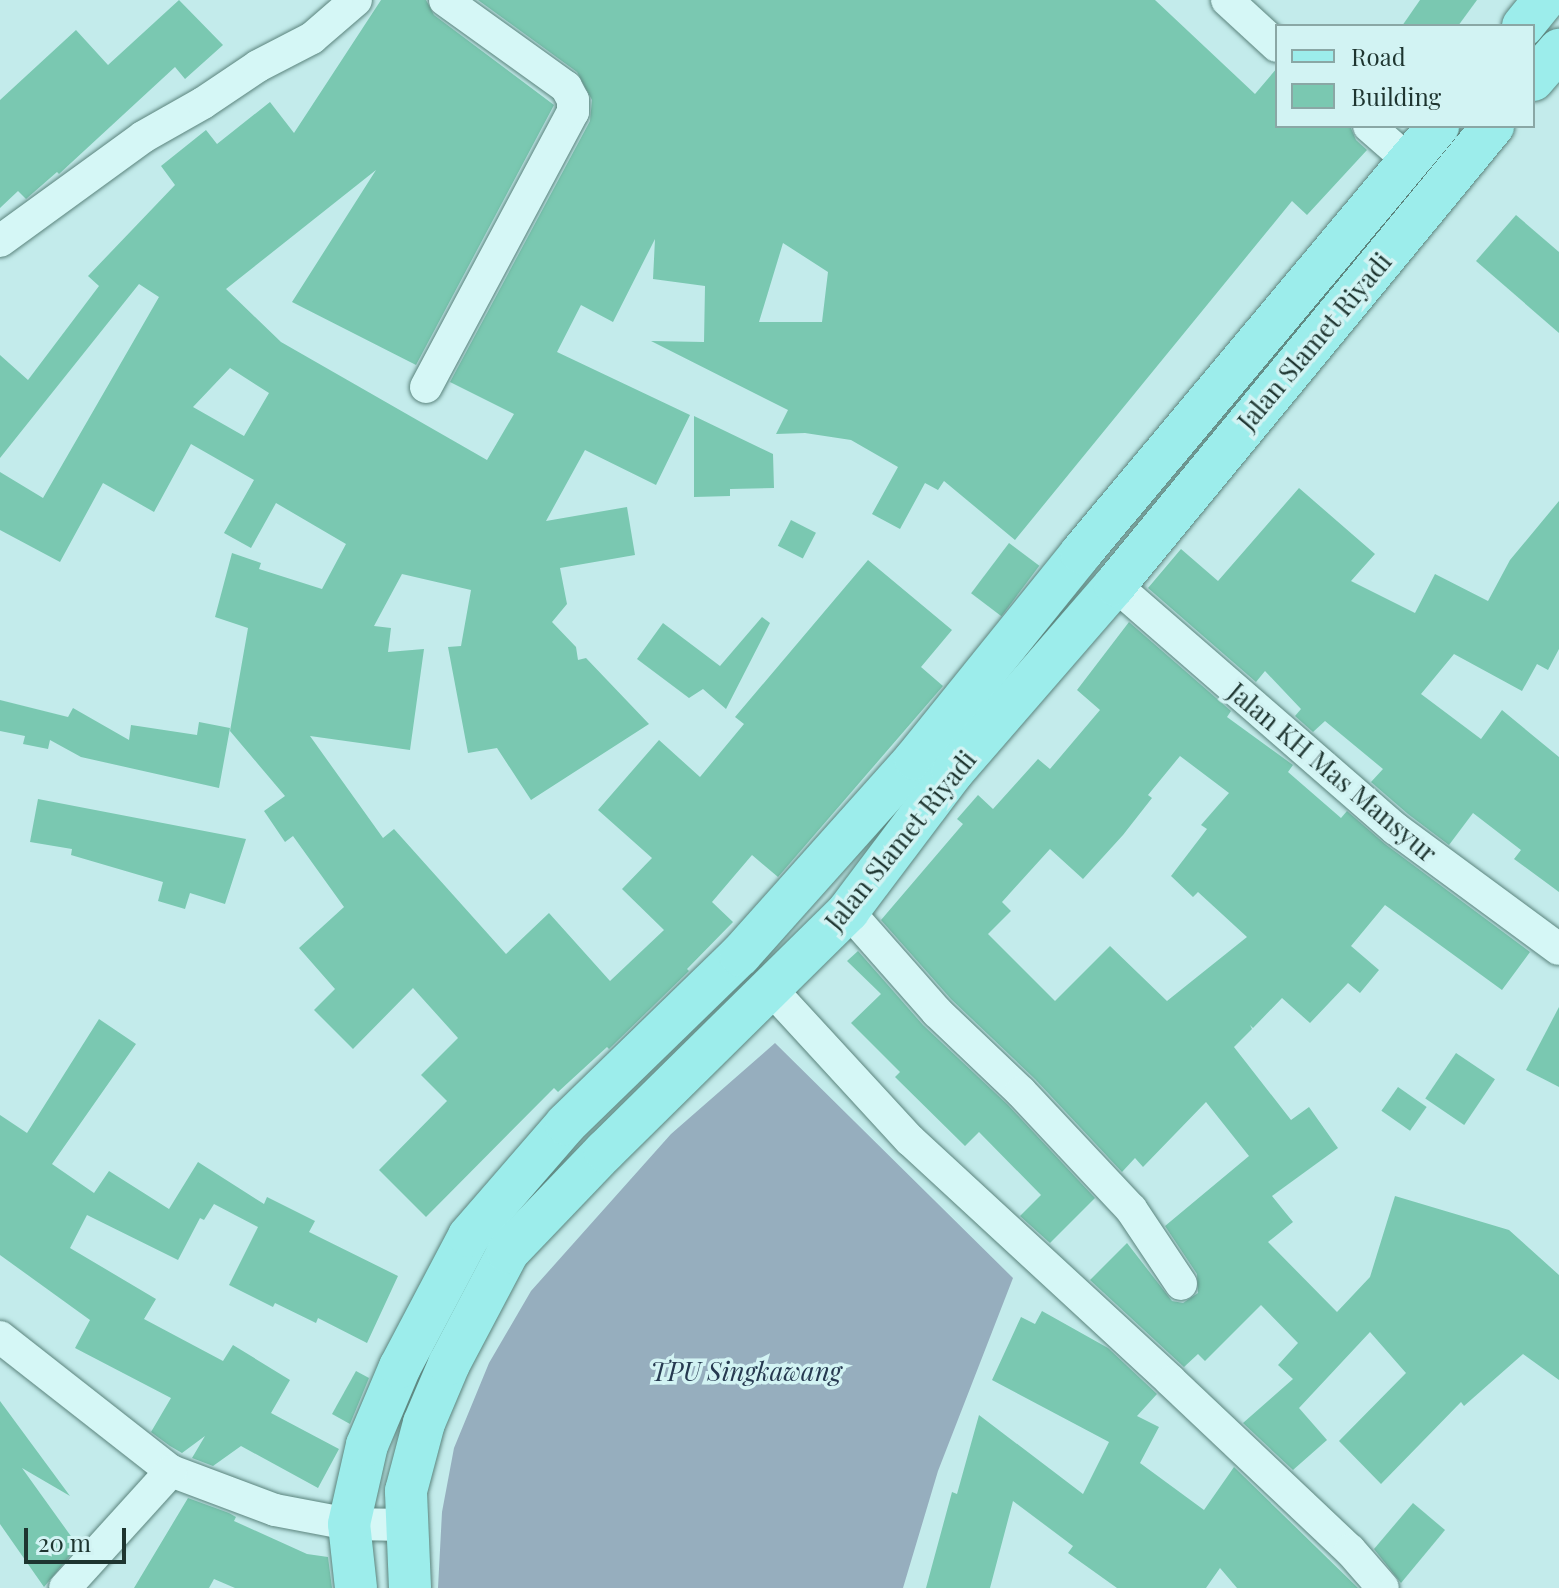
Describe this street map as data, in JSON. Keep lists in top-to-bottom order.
{
  "streets": {
    "main road": ["Jalan Slamet Riyadi"],
    "street": ["Jalan KH Mas Mansyur"]
  },
  "crossings": [
    ["Jalan Slamet Riyadi", "Jalan KH Mas Mansyur"]
  ],
  "parks": ["TPU Singkawang"],
  "legend": ["Road", "Building"],
  "scale_bar": "20 m"
}
